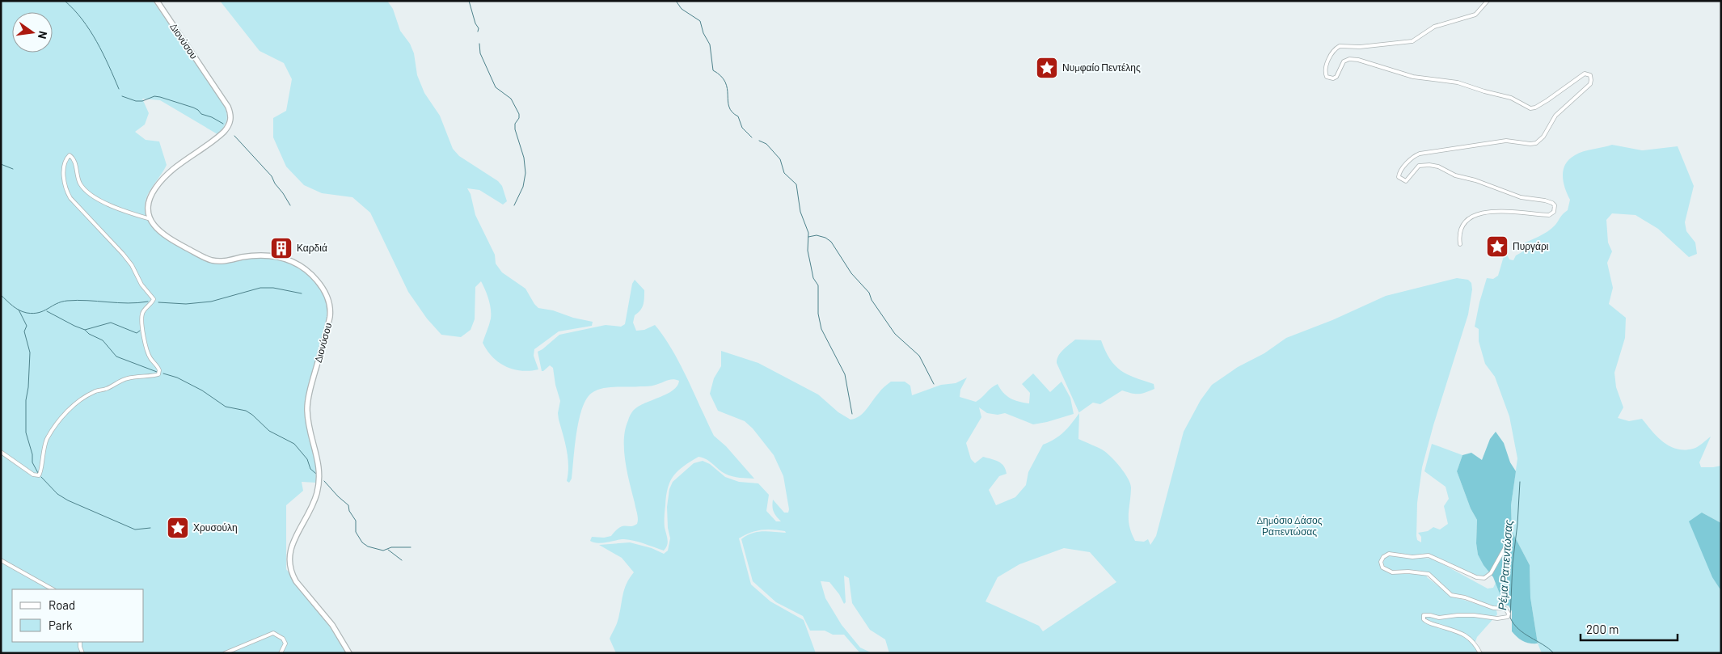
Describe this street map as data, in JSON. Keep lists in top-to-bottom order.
{
  "streets": {
    "main road": ["Διονύσου"]
  },
  "water": ["Ρέμα Ραπεντώσας"],
  "parks": ["Δημόσιο Δάσος Ραπεντώσας"],
  "places": {
    "place": ["Νυμφαίο Πεντέλης", "Πυργάρι", "Χρυσούλη"],
    "building": ["Καρδιά"]
  },
  "legend": ["Road", "Park"],
  "scale_bar": "200 m",
  "north": "right"
}
